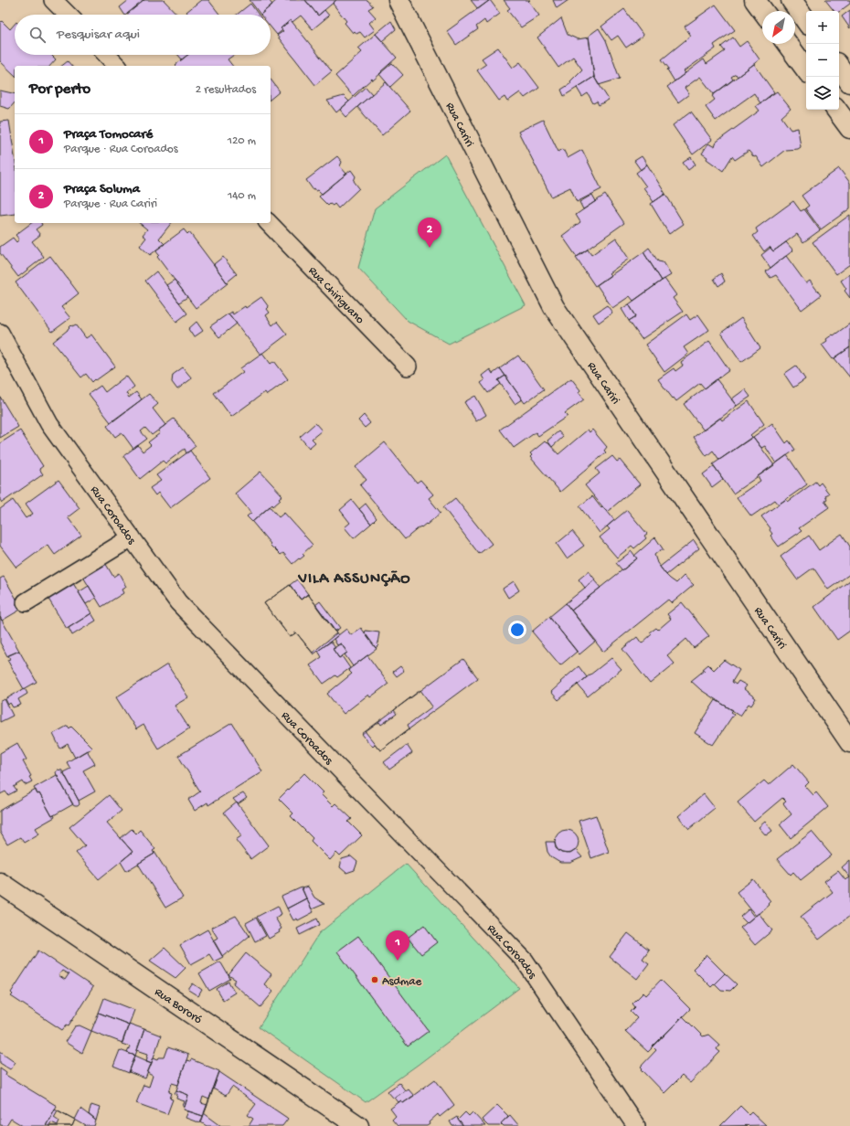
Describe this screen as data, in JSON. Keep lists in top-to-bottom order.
{
  "streets": {
    "street": [
      "Rua Cariri",
      "Rua Chiriguano",
      "Rua Coroados",
      "Rua Bororó"
    ]
  },
  "districts": ["VILA ASSUNÇÃO"],
  "places": ["Asdmae"],
  "north": "bottom left",
  "page": {
    "map_buttons": ["+", "−"],
    "search": "Pesquisar aqui",
    "heading": ["Por perto", "2 resultados"],
    "list": [
      {
        "mark": "1",
        "name": "Praça Tomocaré",
        "note": "Parque · Rua Coroados",
        "value": "120 m"
      },
      {
        "mark": "2",
        "name": "Praça Soluma",
        "note": "Parque · Rua Cariri",
        "value": "140 m"
      }
    ],
    "pins": ["2", "1"]
  }
}
